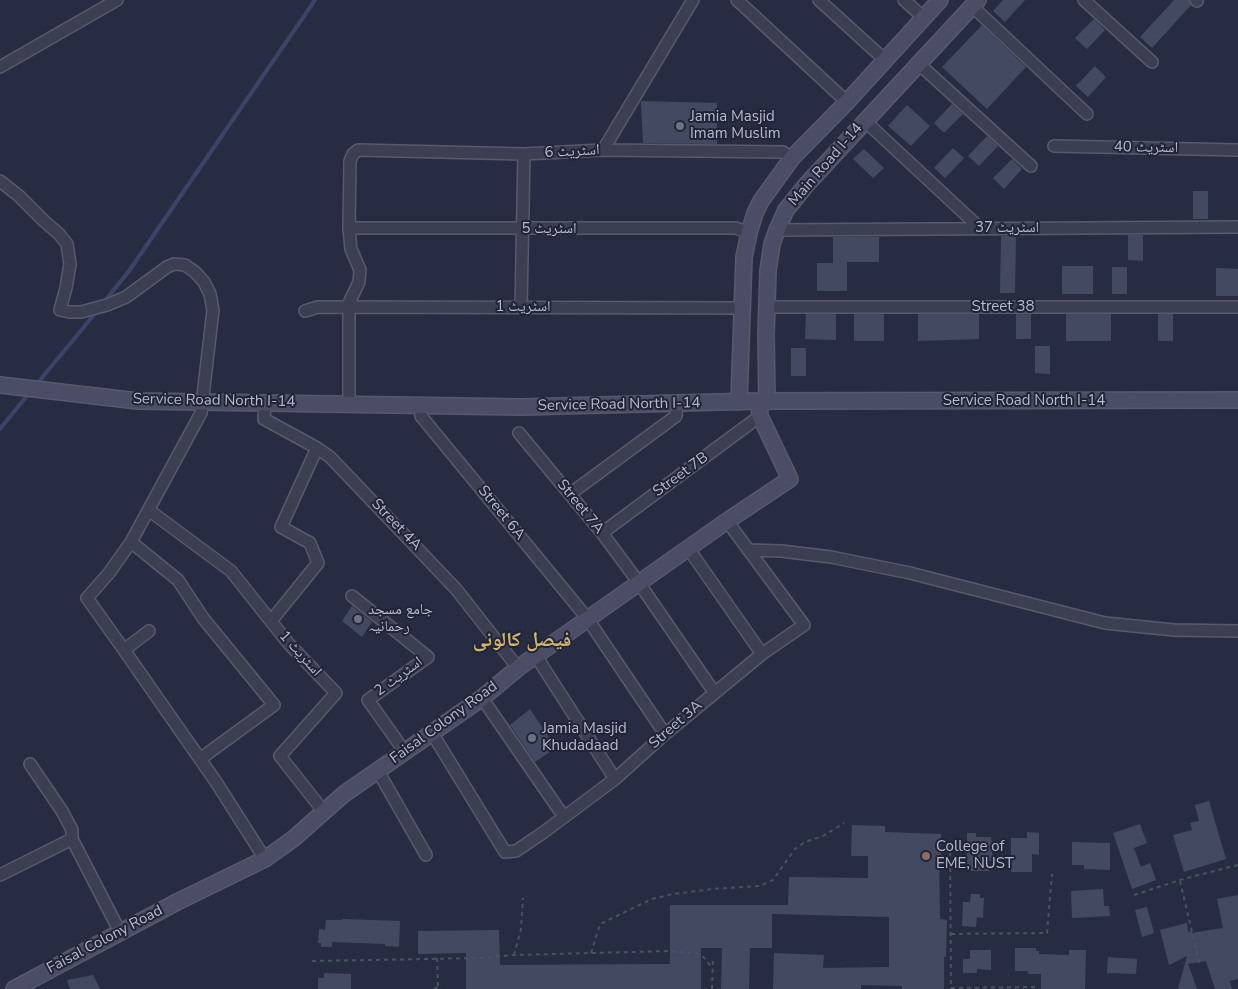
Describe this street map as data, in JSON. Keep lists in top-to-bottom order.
{
  "streets": {
    "main road": ["Main Road I-14", "Service Road North I-14", "Faisal Colony Road"],
    "street": [
      "اسٹریٹ 40",
      "اسٹریٹ 6",
      "اسٹریٹ 37",
      "اسٹریٹ 5",
      "اسٹریٹ 1",
      "Street 38",
      "Street 7B",
      "Street 7A",
      "Street 6A",
      "Street 4A",
      "اسٹریٹ 2",
      "Street 3A"
    ]
  },
  "crossings": [
    ["اسٹریٹ 6", "Main Road I-14"],
    ["اسٹریٹ 6", "اسٹریٹ 5"],
    ["Main Road I-14", "اسٹریٹ 37"],
    ["Main Road I-14", "اسٹریٹ 5"],
    ["Main Road I-14", "اسٹریٹ 1"],
    ["Main Road I-14", "Street 38"],
    ["Main Road I-14", "Service Road North I-14"],
    ["Main Road I-14", "Street 7B"],
    ["Main Road I-14", "Faisal Colony Road"],
    ["اسٹریٹ 1", "Faisal Colony Road"],
    ["Service Road North I-14", "Street 7B"],
    ["Service Road North I-14", "Street 6A"],
    ["Service Road North I-14", "Street 4A"],
    ["Service Road North I-14", "Faisal Colony Road"],
    ["Street 7B", "Street 7A"],
    ["Street 7B", "Faisal Colony Road"],
    ["Street 7A", "Faisal Colony Road"],
    ["Street 7A", "Street 3A"],
    ["Street 6A", "Faisal Colony Road"],
    ["Street 4A", "Faisal Colony Road"],
    ["اسٹریٹ 2", "Faisal Colony Road"],
    ["Faisal Colony Road", "Street 3A"]
  ],
  "districts": ["فیصل کالونی"],
  "places": [
    "Jamia Masjid Imam Muslim",
    "جامع مسجد رحمانیہ",
    "Jamia Masjid Khudadaad",
    "College of EME, NUST"
  ]
}
